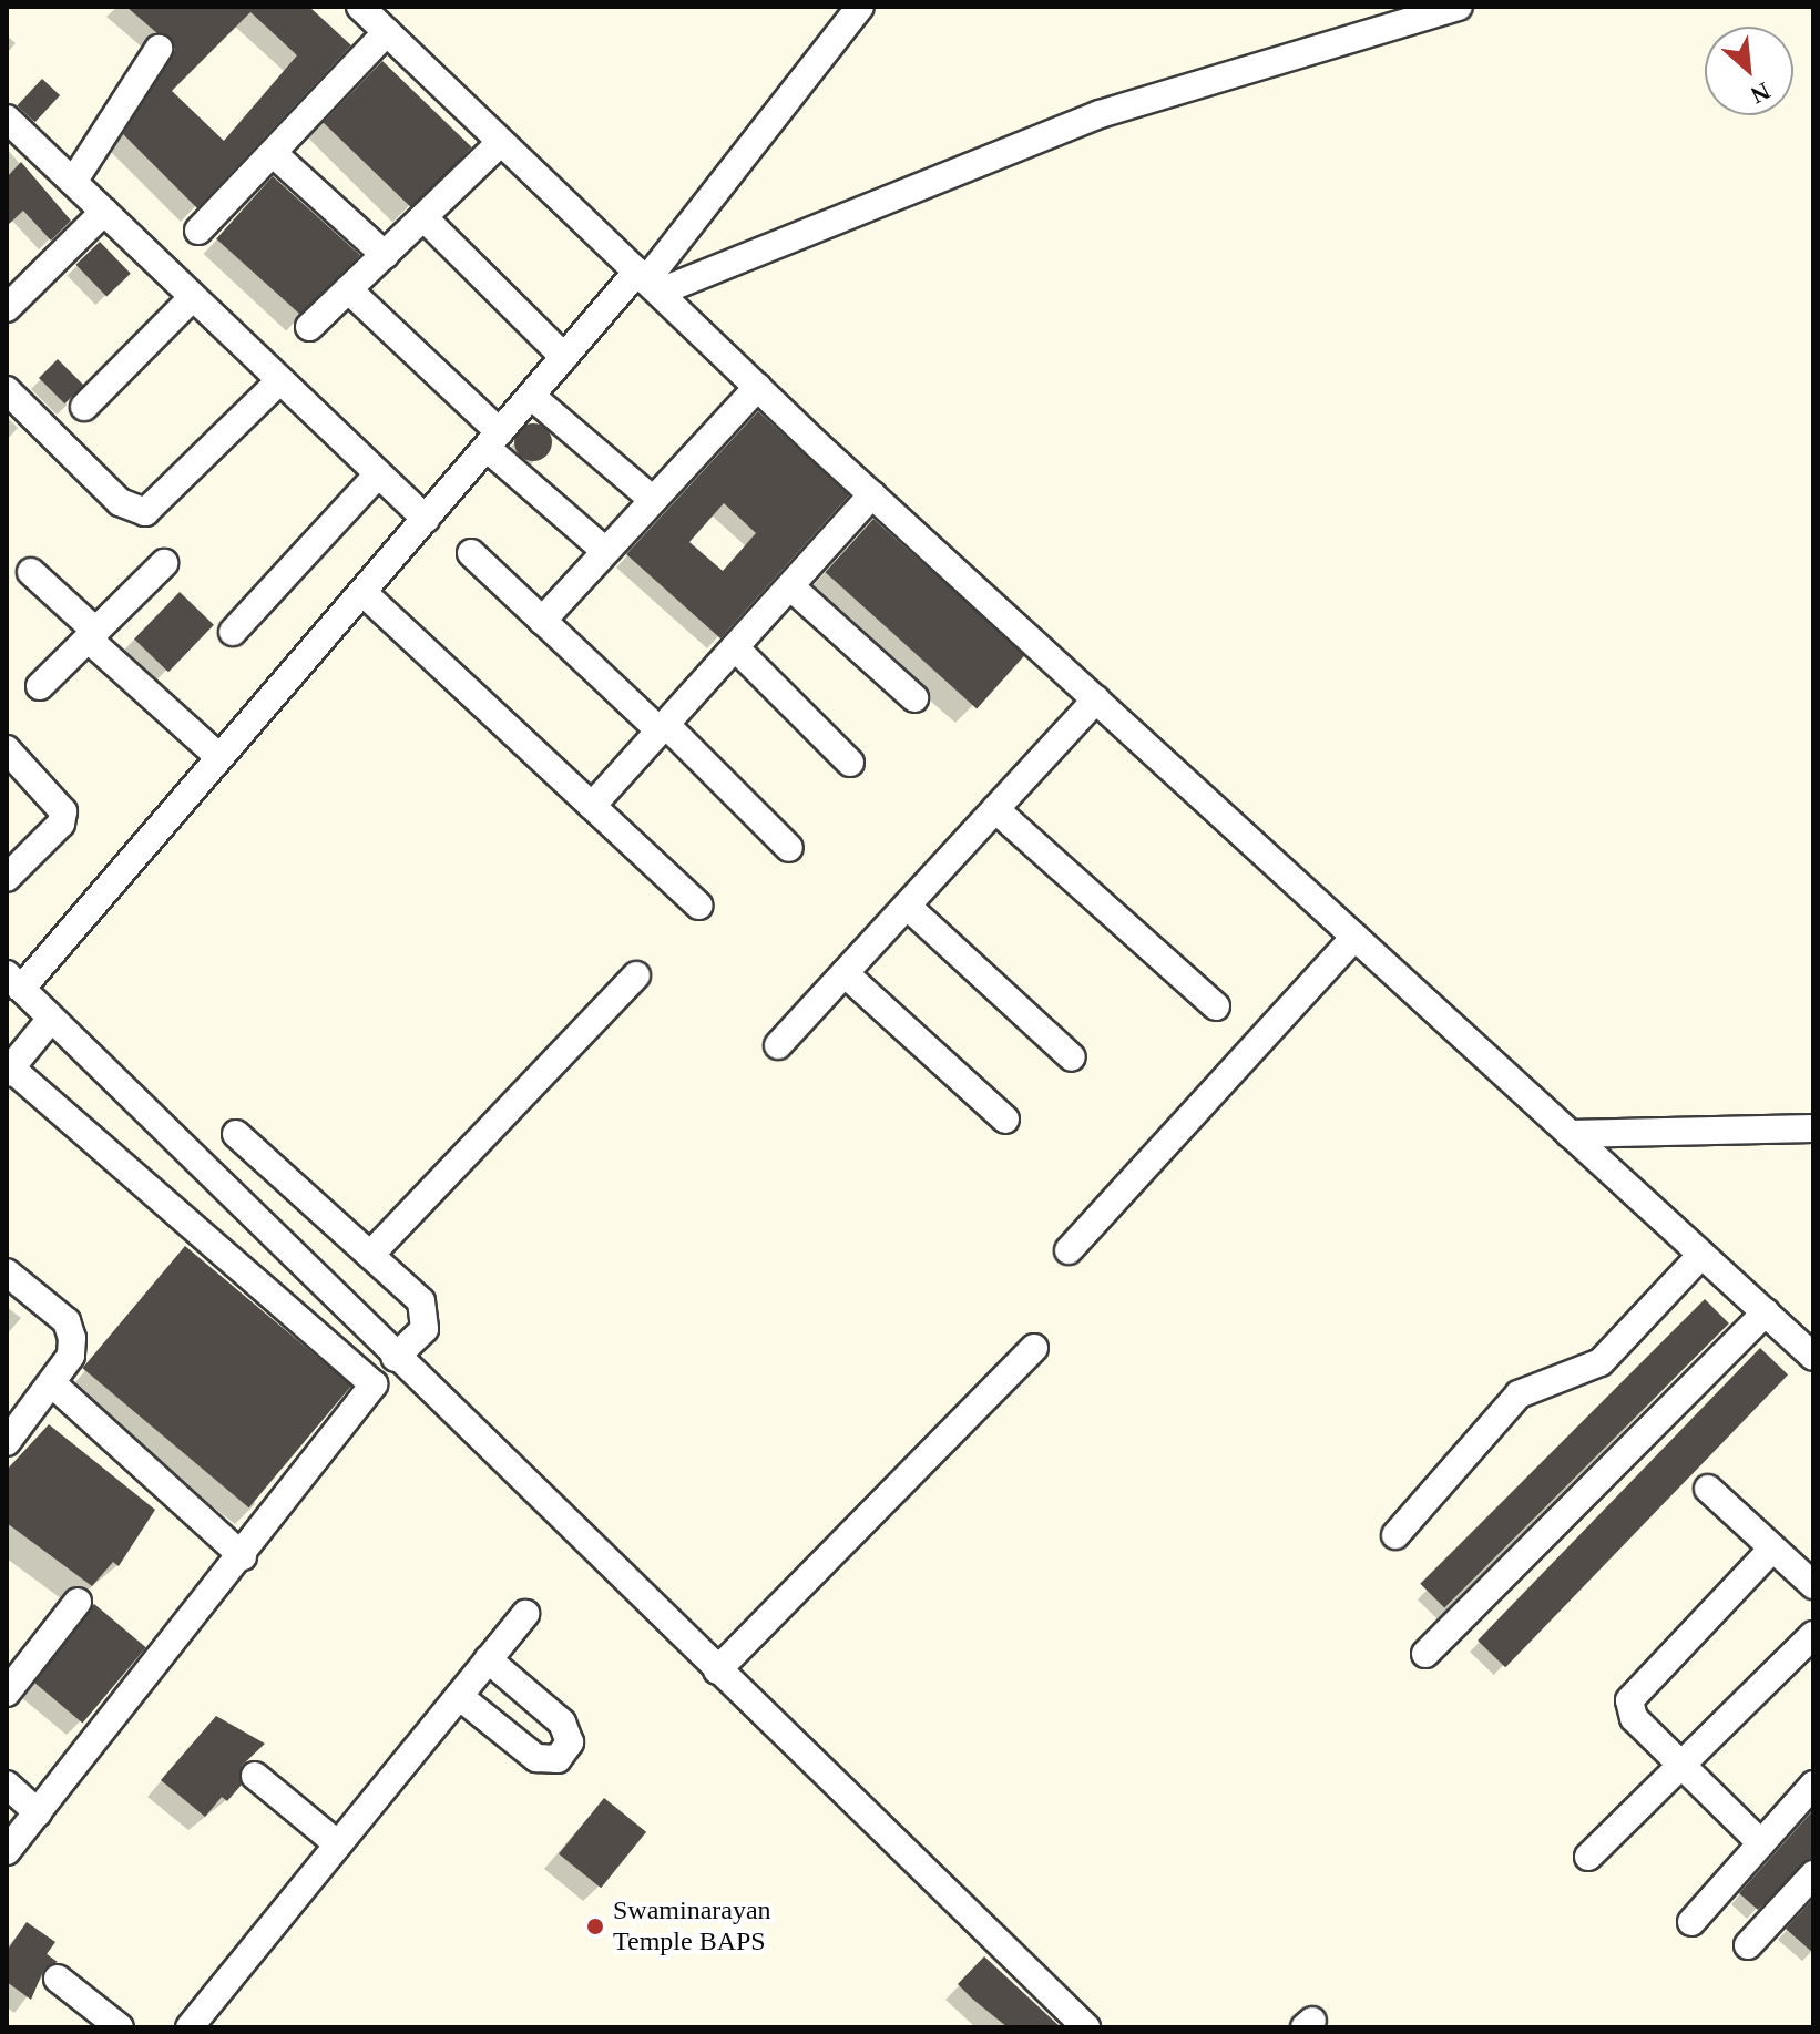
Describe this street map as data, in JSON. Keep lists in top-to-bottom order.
{
  "places": ["Swaminarayan Temple BAPS"],
  "north": "bottom right"
}
